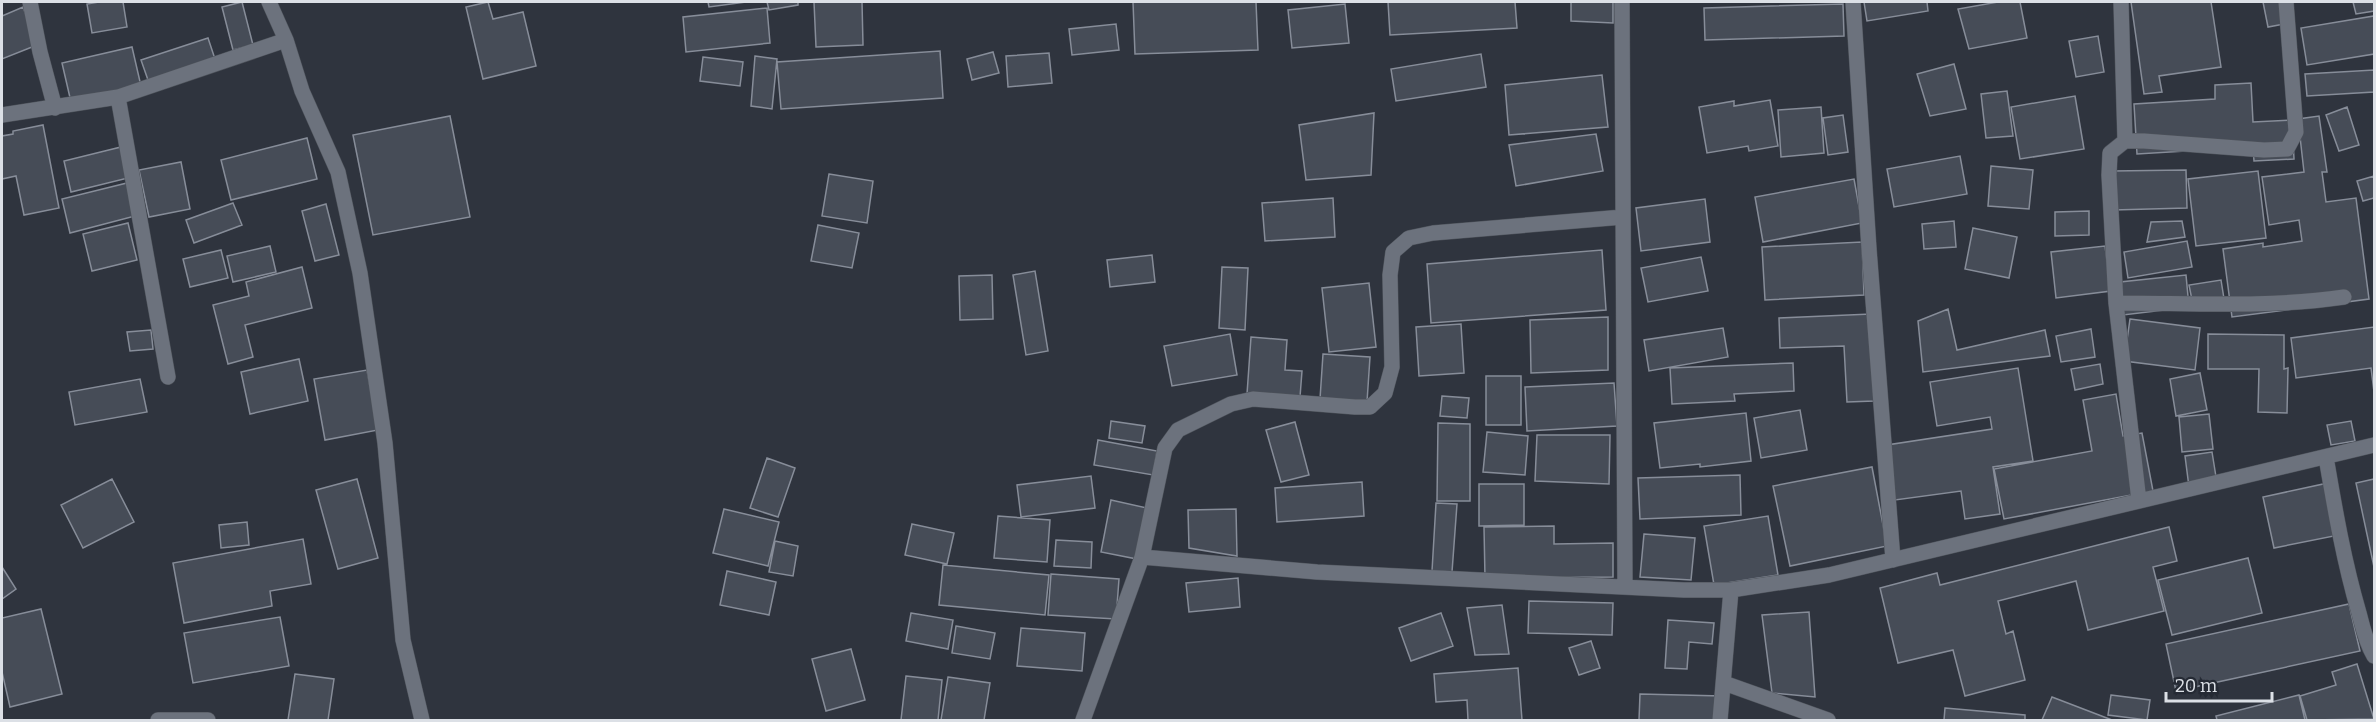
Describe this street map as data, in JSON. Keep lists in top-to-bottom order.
{
  "scale_bar": "20 m"
}
